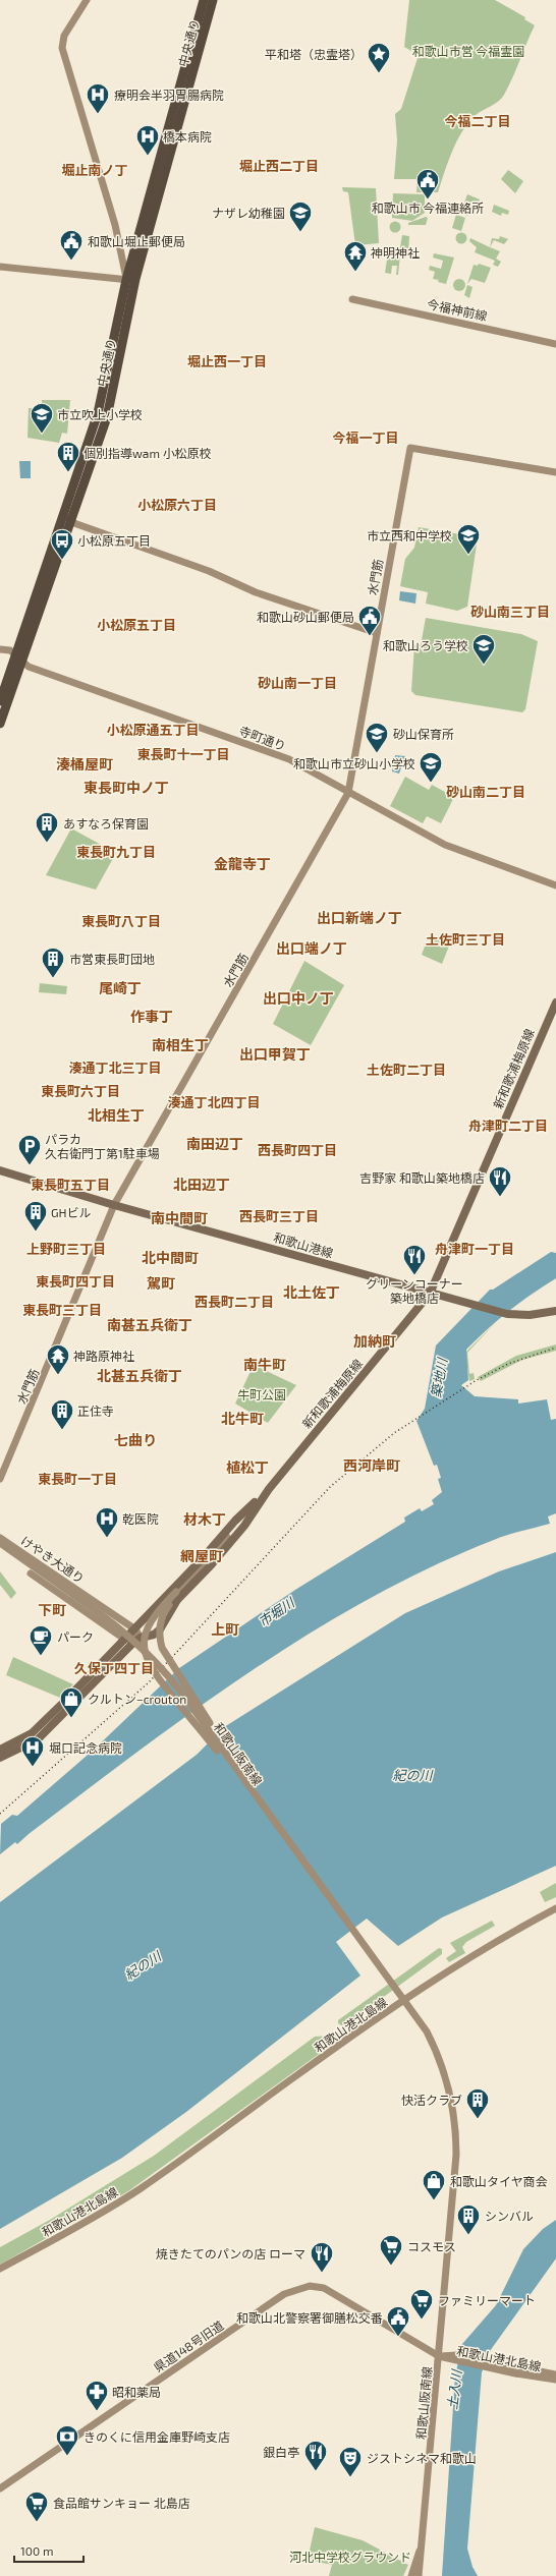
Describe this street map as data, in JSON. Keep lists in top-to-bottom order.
{
  "streets": {
    "highway": ["中央通り"],
    "main road": ["新和歌浦梅原線", "和歌山港線"],
    "street": [
      "今福神前線",
      "水門筋",
      "寺町通り",
      "けやき大通り",
      "和歌山阪南線",
      "和歌山港北島線",
      "県道148号旧道"
    ]
  },
  "crossings": [
    ["中央通り", "寺町通り"],
    ["水門筋", "寺町通り"],
    ["水門筋", "和歌山港線"],
    ["新和歌浦梅原線", "和歌山港線"],
    ["新和歌浦梅原線", "けやき大通り"],
    ["和歌山阪南線", "和歌山港北島線"],
    ["和歌山阪南線", "県道148号旧道"],
    ["和歌山港北島線", "県道148号旧道"]
  ],
  "districts": [
    "今福二丁目",
    "堀止西二丁目",
    "堀止南ノ丁",
    "堀止西一丁目",
    "今福一丁目",
    "小松原六丁目",
    "砂山南三丁目",
    "小松原五丁目",
    "砂山南一丁目",
    "小松原通五丁目",
    "東長町十一丁目",
    "湊桶屋町",
    "東長町中ノ丁",
    "砂山南二丁目",
    "東長町九丁目",
    "金龍寺丁",
    "出口新端ノ丁",
    "東長町八丁目",
    "土佐町三丁目",
    "出口端ノ丁",
    "尾崎丁",
    "出口中ノ丁",
    "作事丁",
    "南相生丁",
    "出口甲賀丁",
    "湊通丁北三丁目",
    "土佐町二丁目",
    "東長町六丁目",
    "湊通丁北四丁目",
    "北相生丁",
    "舟津町二丁目",
    "南田辺丁",
    "西長町四丁目",
    "北田辺丁",
    "東長町五丁目",
    "西長町三丁目",
    "南中間町",
    "上野町三丁目",
    "舟津町一丁目",
    "北中間町",
    "東長町四丁目",
    "駕町",
    "北土佐丁",
    "西長町二丁目",
    "東長町三丁目",
    "南甚五兵衛丁",
    "加納町",
    "南牛町",
    "北甚五兵衛丁",
    "北牛町",
    "七曲り",
    "西河岸町",
    "植松丁",
    "東長町一丁目",
    "材木丁",
    "網屋町",
    "下町",
    "上町",
    "久保丁四丁目"
  ],
  "water": [
    "築地川",
    "市堀川",
    "紀の川",
    "土入川"
  ],
  "parks": ["和歌山市営 今福霊園", "牛町公園", "河北中学校グラウンド"],
  "places": {
    "place": ["平和塔（忠霊塔）"],
    "hospital": [
      "療明会半羽胃腸病院",
      "橋本病院",
      "乾医院",
      "堀口記念病院"
    ],
    "public building": [
      "和歌山市 今福連絡所",
      "和歌山堀止郵便局",
      "和歌山砂山郵便局",
      "和歌山北警察署御膳松交番"
    ],
    "school or university": [
      "ナザレ幼稚園",
      "市立吹上小学校",
      "市立西和中学校",
      "和歌山ろう学校",
      "砂山保育所",
      "和歌山市立砂山小学校"
    ],
    "temple": ["神明神社", "神路原神社"],
    "building": [
      "個別指導wam 小松原校",
      "あすなろ保育園",
      "市営東長町団地",
      "GHビル",
      "正住寺",
      "快活クラブ",
      "シンバル"
    ],
    "bus stop": ["小松原五丁目"],
    "parking": ["パラカ 久右衛門丁第1駐車場"],
    "restaurant": [
      "吉野家 和歌山築地橋店",
      "グリーンコーナー 築地橋店",
      "焼きたてのパンの店 ローマ",
      "銀白亭"
    ],
    "cafe": ["パーク"],
    "shop": ["クルトン−crouton", "和歌山タイヤ商会"],
    "supermarket": ["コスモス", "ファミリーマート", "食品館サンキョー 北島店"],
    "pharmacy": ["昭和薬局"],
    "bank": ["きのくに信用金庫野崎支店"],
    "theatre": ["ジストシネマ和歌山"]
  },
  "scale_bar": "100 m"
}
